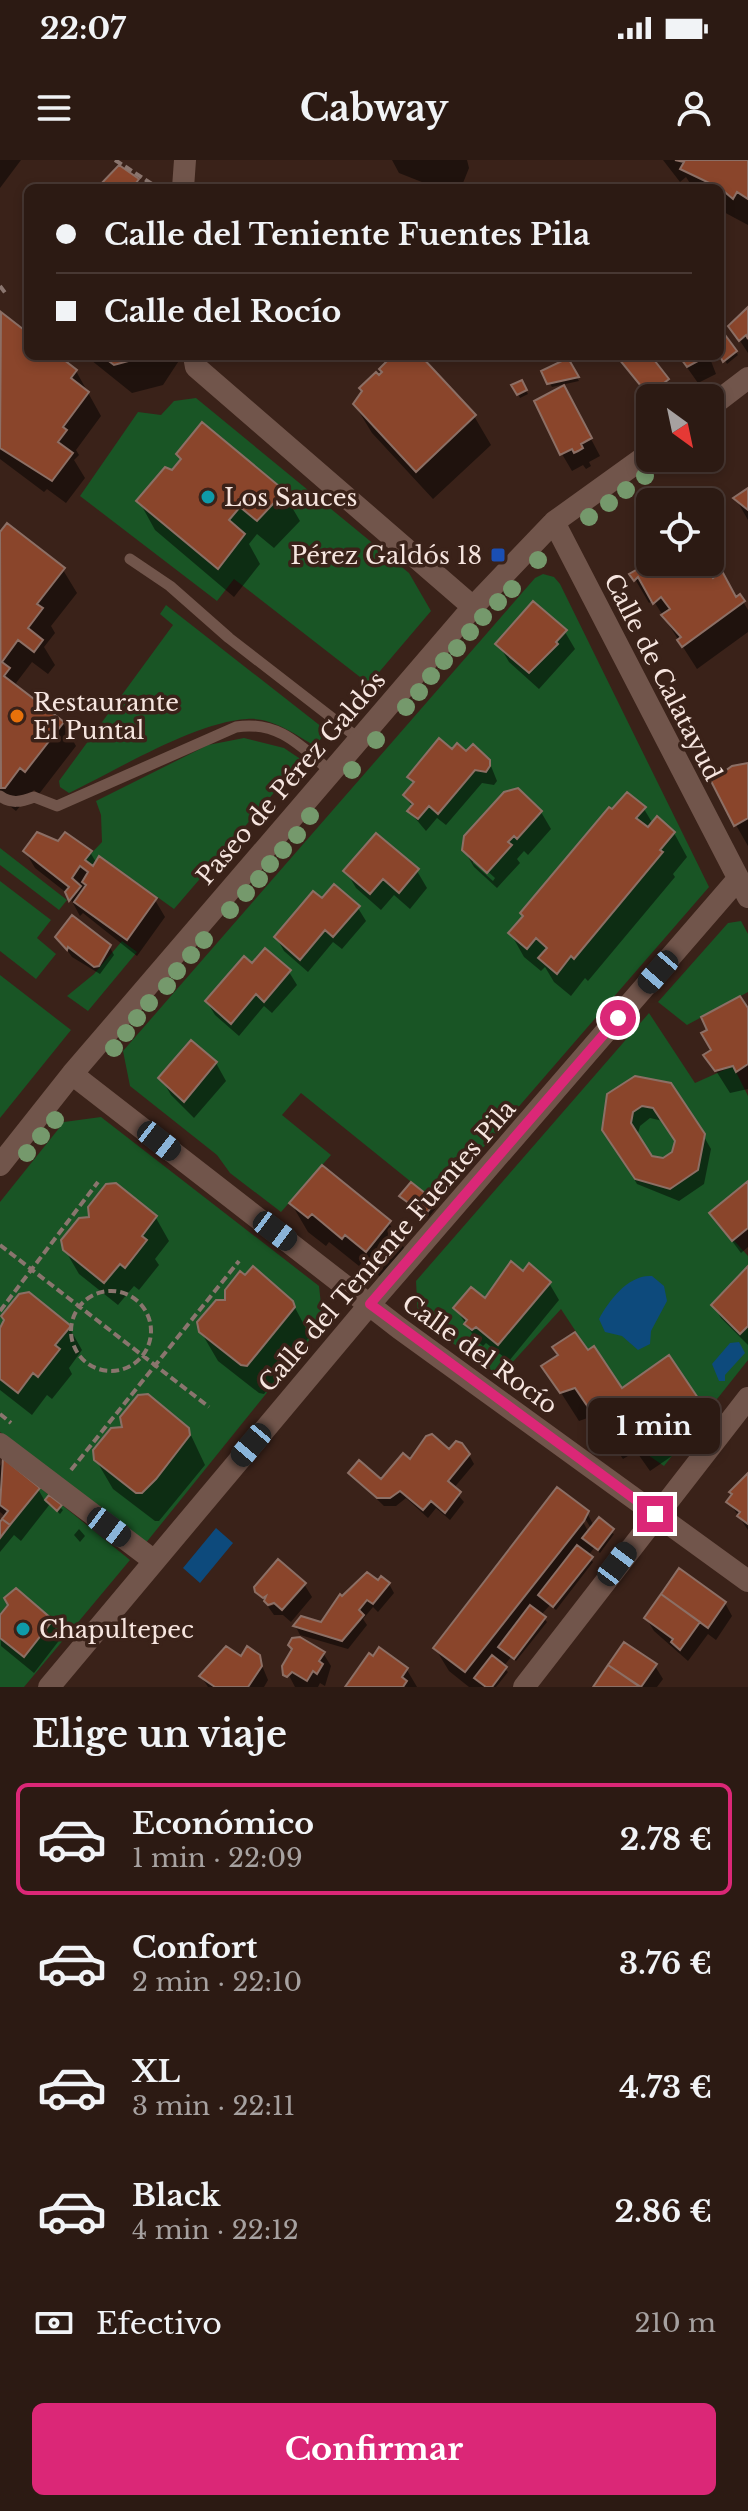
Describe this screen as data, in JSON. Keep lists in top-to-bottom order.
{
  "streets": {
    "street": [
      "Calle de Calatayud",
      "Paseo de Pérez Galdós",
      "Calle del Teniente Fuentes Pila",
      "Calle del Rocío"
    ]
  },
  "crossings": [
    ["Calle de Calatayud", "Paseo de Pérez Galdós"],
    ["Calle de Calatayud", "Calle del Teniente Fuentes Pila"],
    ["Paseo de Pérez Galdós", "Calle del Rocío"],
    ["Calle del Teniente Fuentes Pila", "Calle del Rocío"]
  ],
  "places": {
    "other": ["Los Sauces", "Restaurante El Puntal", "Chapultepec"],
    "transit": ["Pérez Galdós 18"]
  },
  "north": "bottom right",
  "page": {
    "status": "22:07",
    "header": "Cabway",
    "banner": ["Calle del Teniente Fuentes Pila", "Calle del Rocío"],
    "bubble": "1 min",
    "heading": "Elige un viaje",
    "list": [
      {
        "name": "Económico",
        "note": "1 min · 22:09",
        "value": "2.78 €"
      },
      {
        "name": "Confort",
        "note": "2 min · 22:10",
        "value": "3.76 €"
      },
      {
        "name": "XL",
        "note": "3 min · 22:11",
        "value": "4.73 €"
      },
      {
        "name": "Black",
        "note": "4 min · 22:12",
        "value": "2.86 €"
      }
    ],
    "pay": ["Efectivo", "210 m"],
    "buttons": "Confirmar"
  }
}
